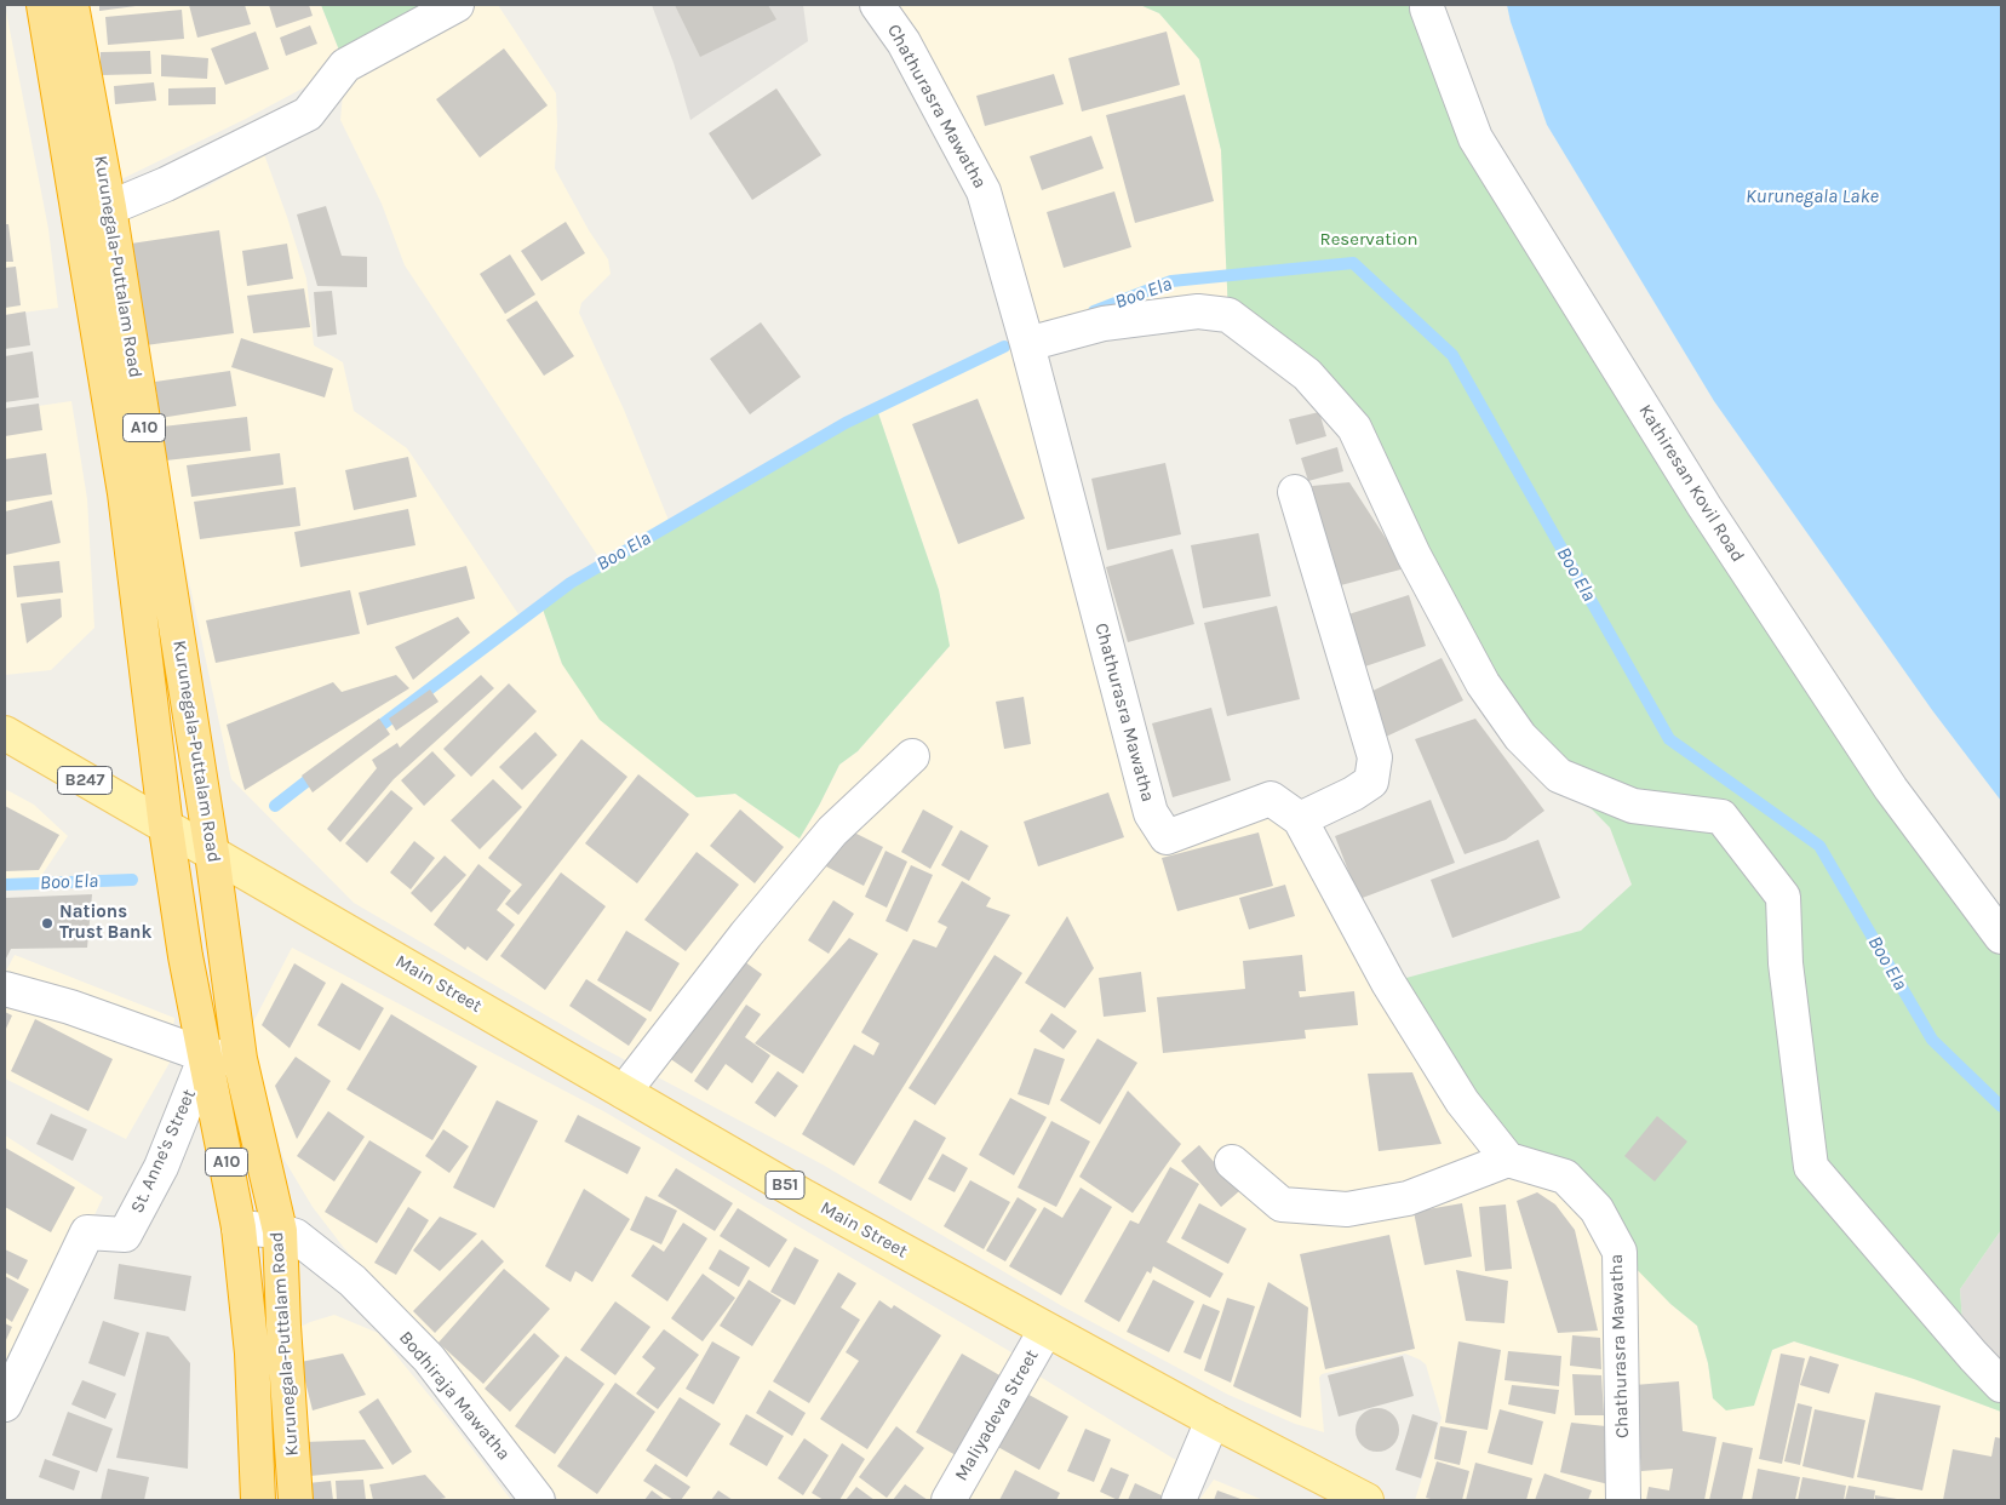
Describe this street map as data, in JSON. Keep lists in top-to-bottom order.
{
  "streets": {
    "highway": ["Kurunegala-Puttalam Road", "A10"],
    "main road": ["B247", "Main Street", "B51"],
    "street": [
      "Chathurasra Mawatha",
      "Kathiresan Kovil Road",
      "St. Anne's Street",
      "Bodhiraja Mawatha",
      "Maliyadeva Street"
    ]
  },
  "crossings": [
    ["Kurunegala-Puttalam Road", "B247"],
    ["Kurunegala-Puttalam Road", "Main Street"],
    ["Kurunegala-Puttalam Road", "St. Anne's Street"],
    ["Kurunegala-Puttalam Road", "Bodhiraja Mawatha"],
    ["B247", "Main Street"],
    ["Main Street", "Maliyadeva Street"]
  ],
  "water": ["Kurunegala Lake", "Boo Ela"],
  "parks": ["Reservation"],
  "places": ["Nations Trust Bank"]
}
